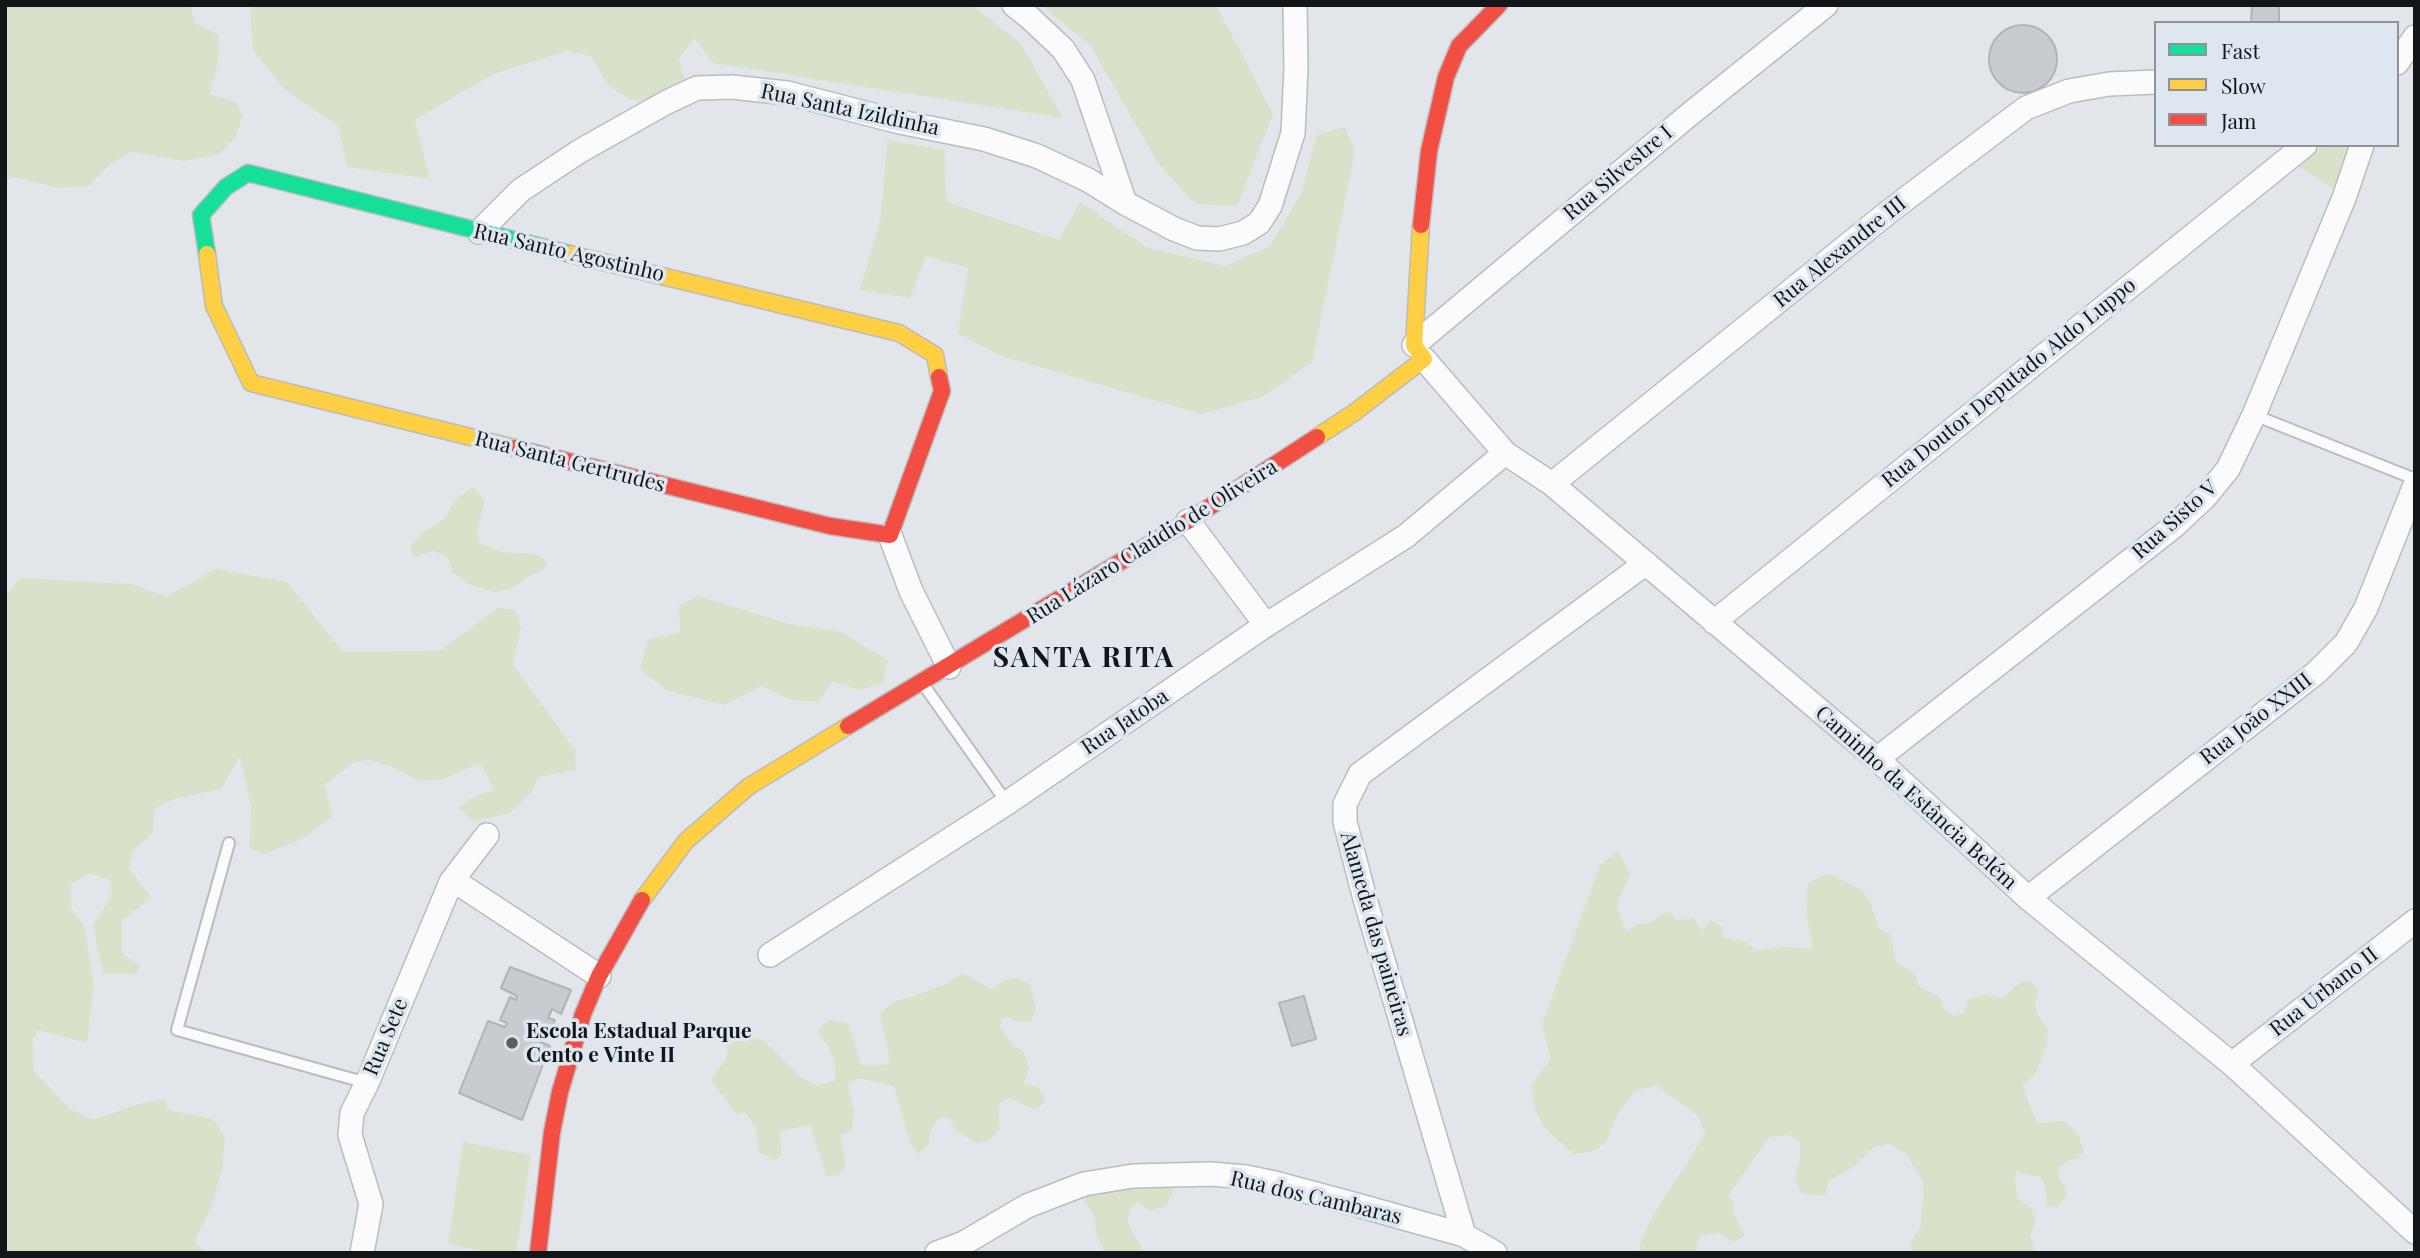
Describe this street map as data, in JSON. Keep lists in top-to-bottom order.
{
  "streets": {
    "street": [
      "Rua Santa Izildinha",
      "Rua Silvestre I",
      "Rua Alexandre III",
      "Rua Santo Agostinho",
      "Rua Doutor Deputado Aldo Luppo",
      "Rua Santa Gertrudes",
      "Rua Sisto V",
      "Rua Lázaro Claúdio de Oliveira",
      "Rua João XXIII",
      "Rua Jatoba",
      "Caminho da Estância Belém",
      "Alameda das paineiras",
      "Rua Urbano II",
      "Rua Sete",
      "Rua dos Cambaras"
    ]
  },
  "crossings": [
    ["Rua Santa Izildinha", "Rua Santo Agostinho"],
    ["Rua Silvestre I", "Rua Lázaro Claúdio de Oliveira"],
    ["Rua Silvestre I", "Caminho da Estância Belém"],
    ["Rua Alexandre III", "Caminho da Estância Belém"],
    ["Rua Santo Agostinho", "Rua Santa Gertrudes"],
    ["Rua Doutor Deputado Aldo Luppo", "Caminho da Estância Belém"],
    ["Rua Sisto V", "Caminho da Estância Belém"],
    ["Rua Lázaro Claúdio de Oliveira", "Caminho da Estância Belém"],
    ["Rua João XXIII", "Caminho da Estância Belém"],
    ["Rua Jatoba", "Caminho da Estância Belém"],
    ["Caminho da Estância Belém", "Alameda das paineiras"],
    ["Caminho da Estância Belém", "Rua Urbano II"],
    ["Alameda das paineiras", "Rua dos Cambaras"]
  ],
  "districts": ["SANTA RITA"],
  "places": ["Escola Estadual Parque Cento e Vinte II"],
  "legend": ["Fast", "Slow", "Jam"]
}
